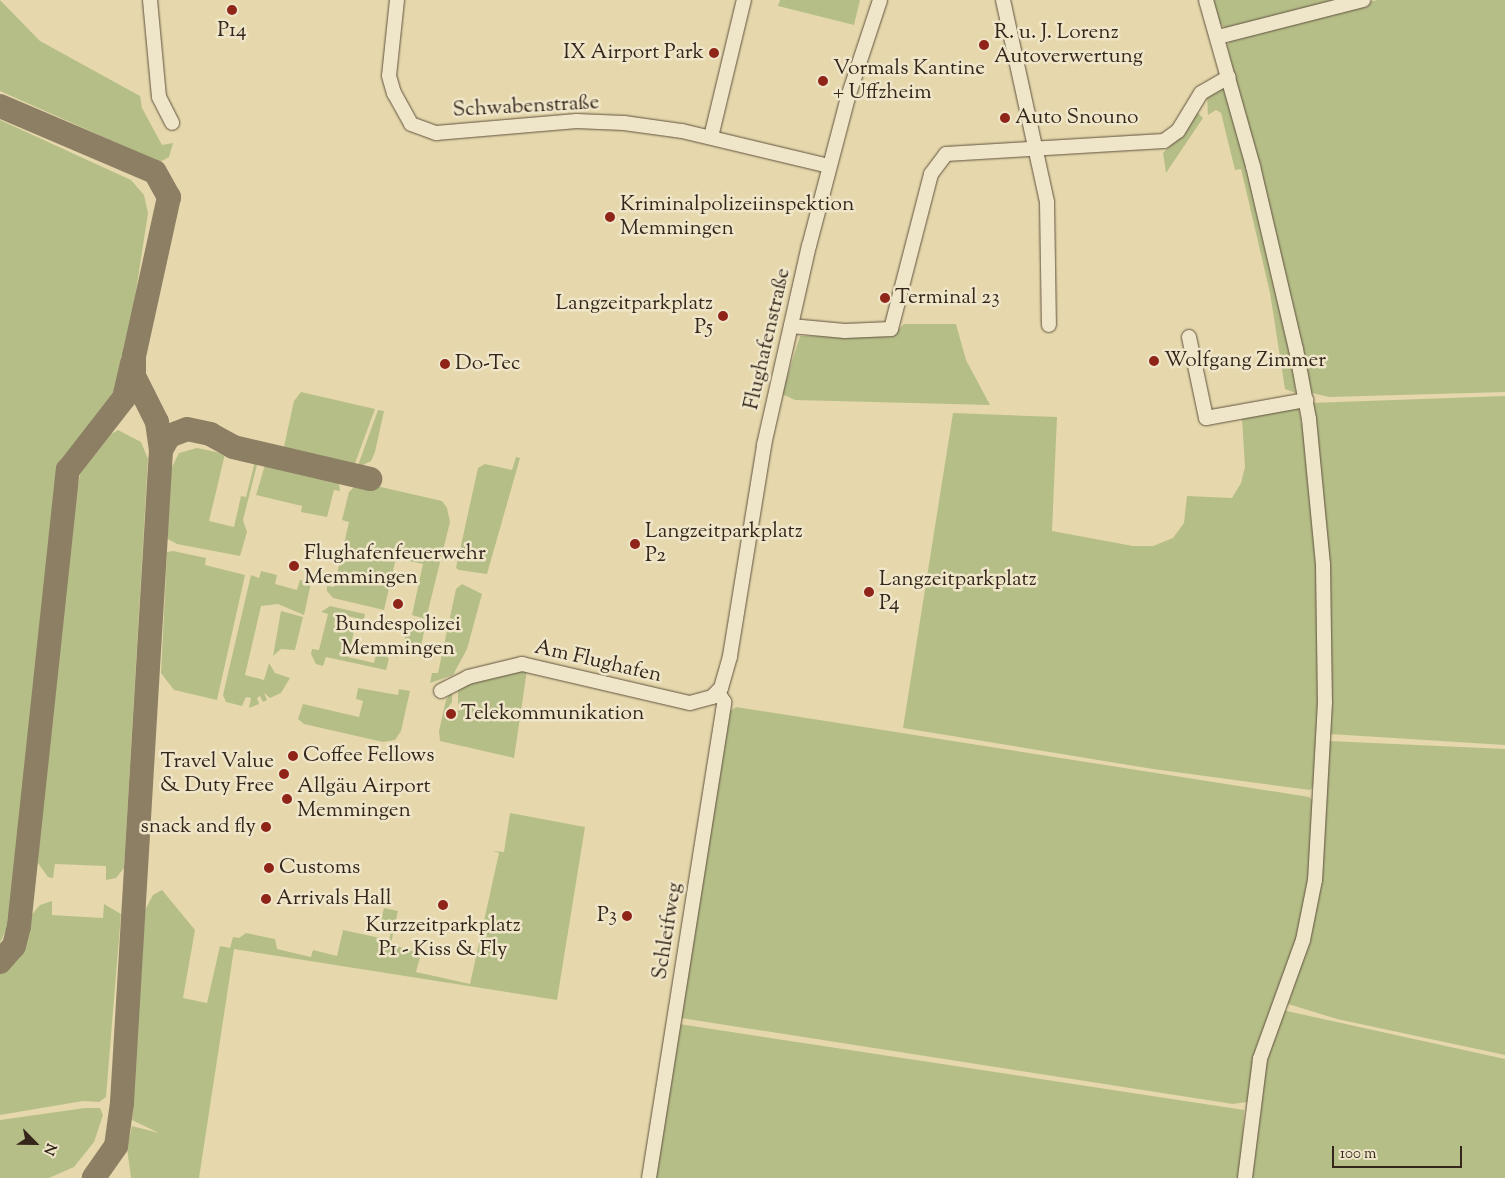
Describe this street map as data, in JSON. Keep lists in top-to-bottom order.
{
  "streets": {
    "street": [
      "Schwabenstraße",
      "Flughafenstraße",
      "Am Flughafen",
      "Schleifweg"
    ]
  },
  "crossings": [
    ["Schwabenstraße", "Flughafenstraße"],
    ["Flughafenstraße", "Am Flughafen"],
    ["Flughafenstraße", "Schleifweg"],
    ["Am Flughafen", "Schleifweg"]
  ],
  "places": [
    "P14",
    "R. u. J. Lorenz Autoverwertung",
    "IX Airport Park",
    "Vormals Kantine + Uffzheim",
    "Auto Snouno",
    "Kriminalpolizeiinspektion Memmingen",
    "Terminal 23",
    "Langzeitparkplatz P5",
    "Wolfgang Zimmer",
    "Do-Tec",
    "Langzeitparkplatz P2",
    "Flughafenfeuerwehr Memmingen",
    "Langzeitparkplatz P4",
    "Bundespolizei Memmingen",
    "Telekommunikation",
    "Coffee Fellows",
    "Travel Value & Duty Free",
    "Allgäu Airport Memmingen",
    "snack and fly",
    "Customs",
    "Arrivals Hall",
    "Kurzzeitparkplatz P1 - Kiss & Fly",
    "P3"
  ],
  "scale_bar": "100 m",
  "north": "bottom right"
}
